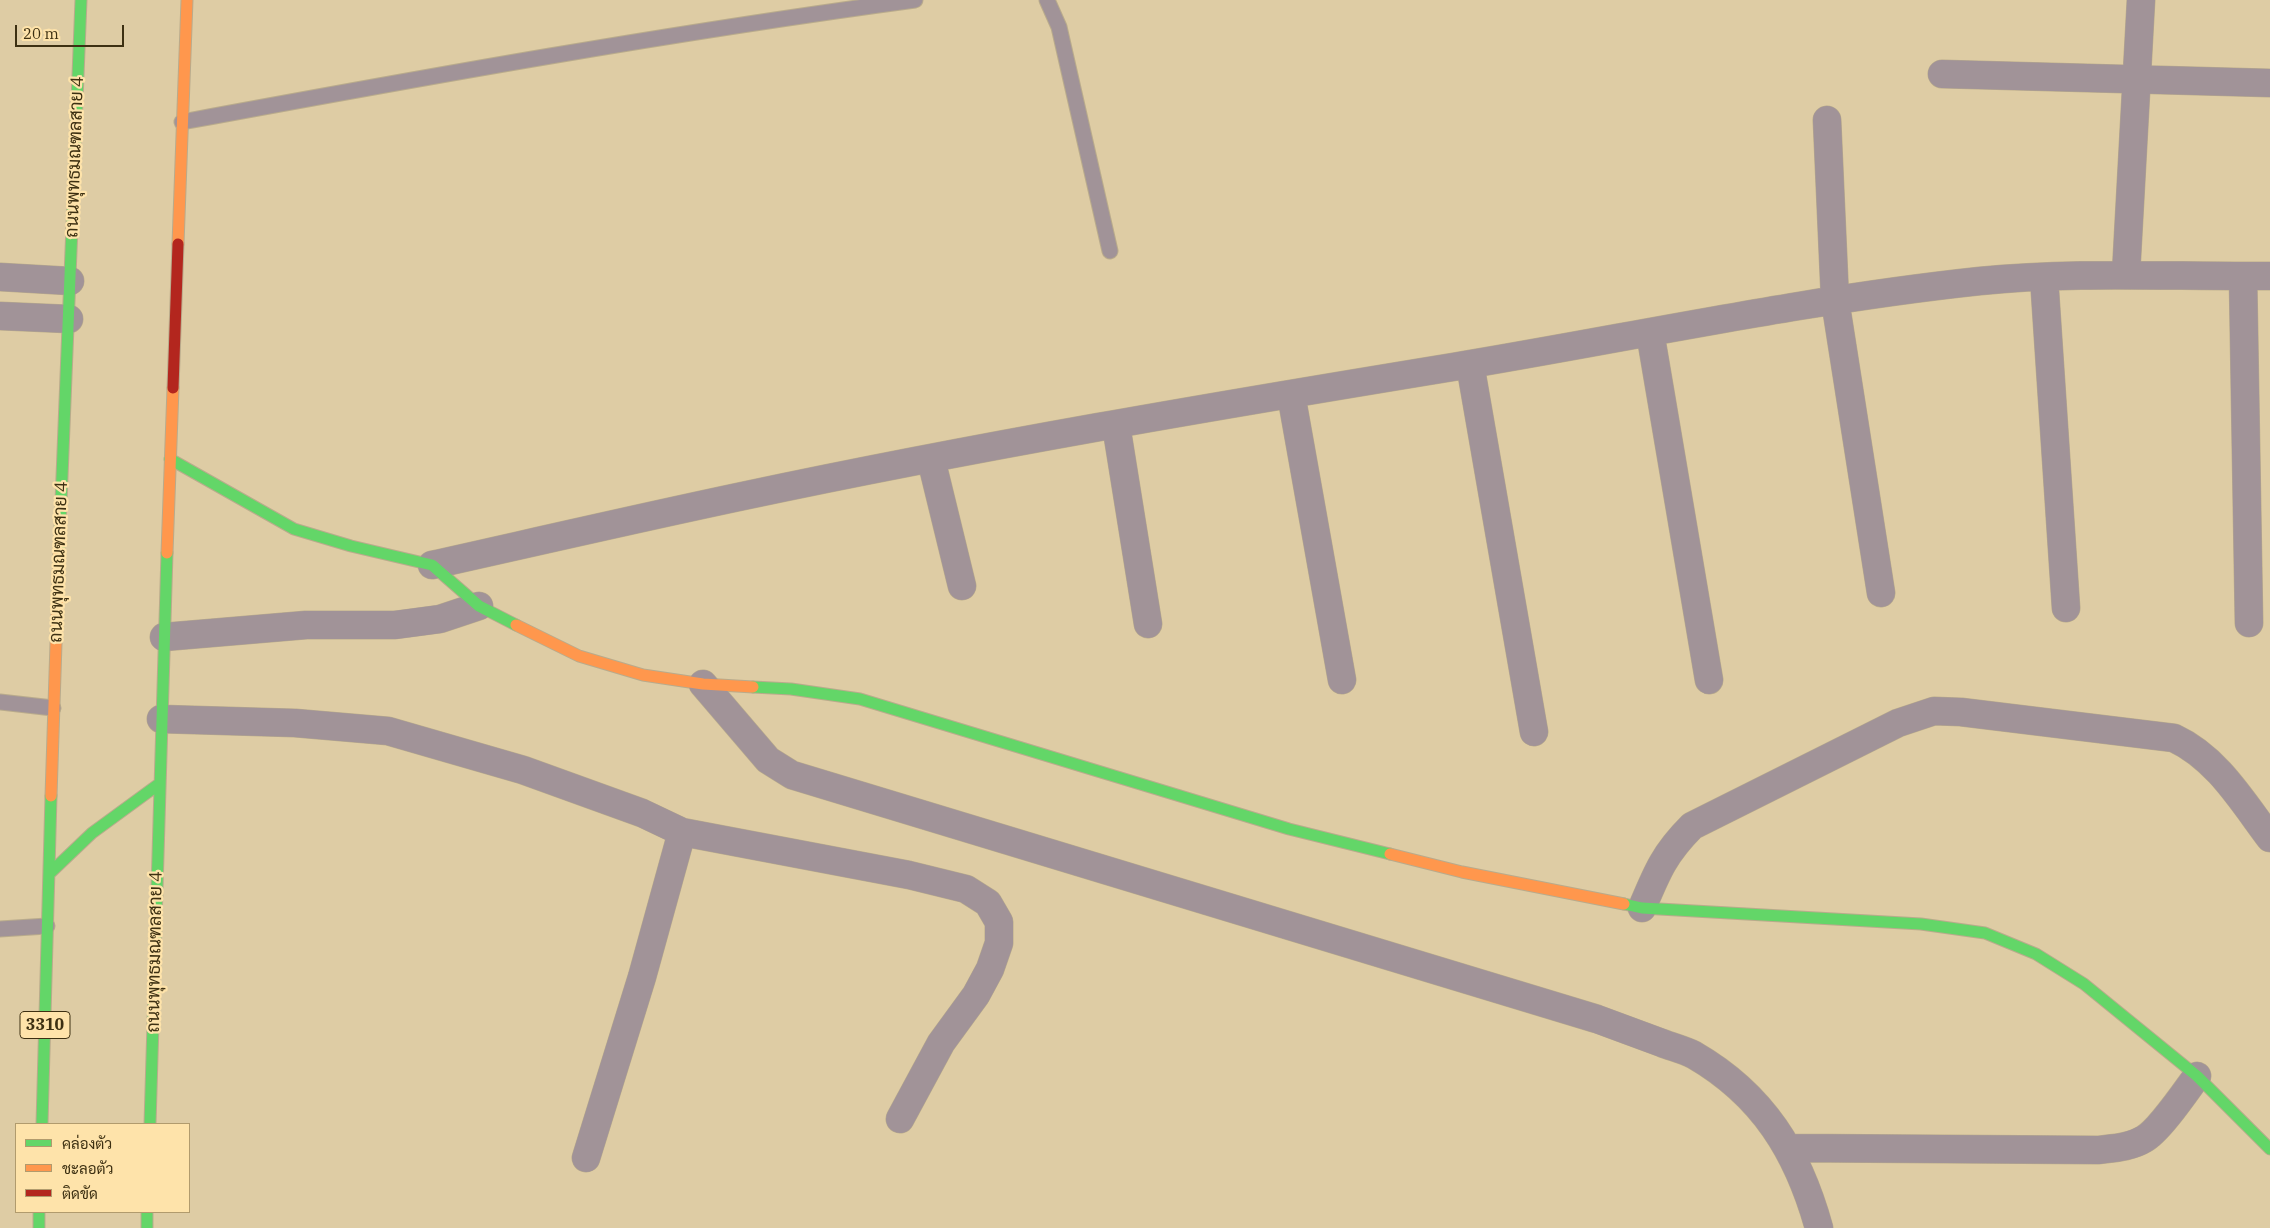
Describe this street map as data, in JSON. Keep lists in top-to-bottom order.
{
  "streets": {
    "main road": ["ถนนพุทธมณฑลสาย 4", "3310"]
  },
  "legend": ["คล่องตัว", "ชะลอตัว", "ติดขัด"],
  "scale_bar": "20 m"
}
